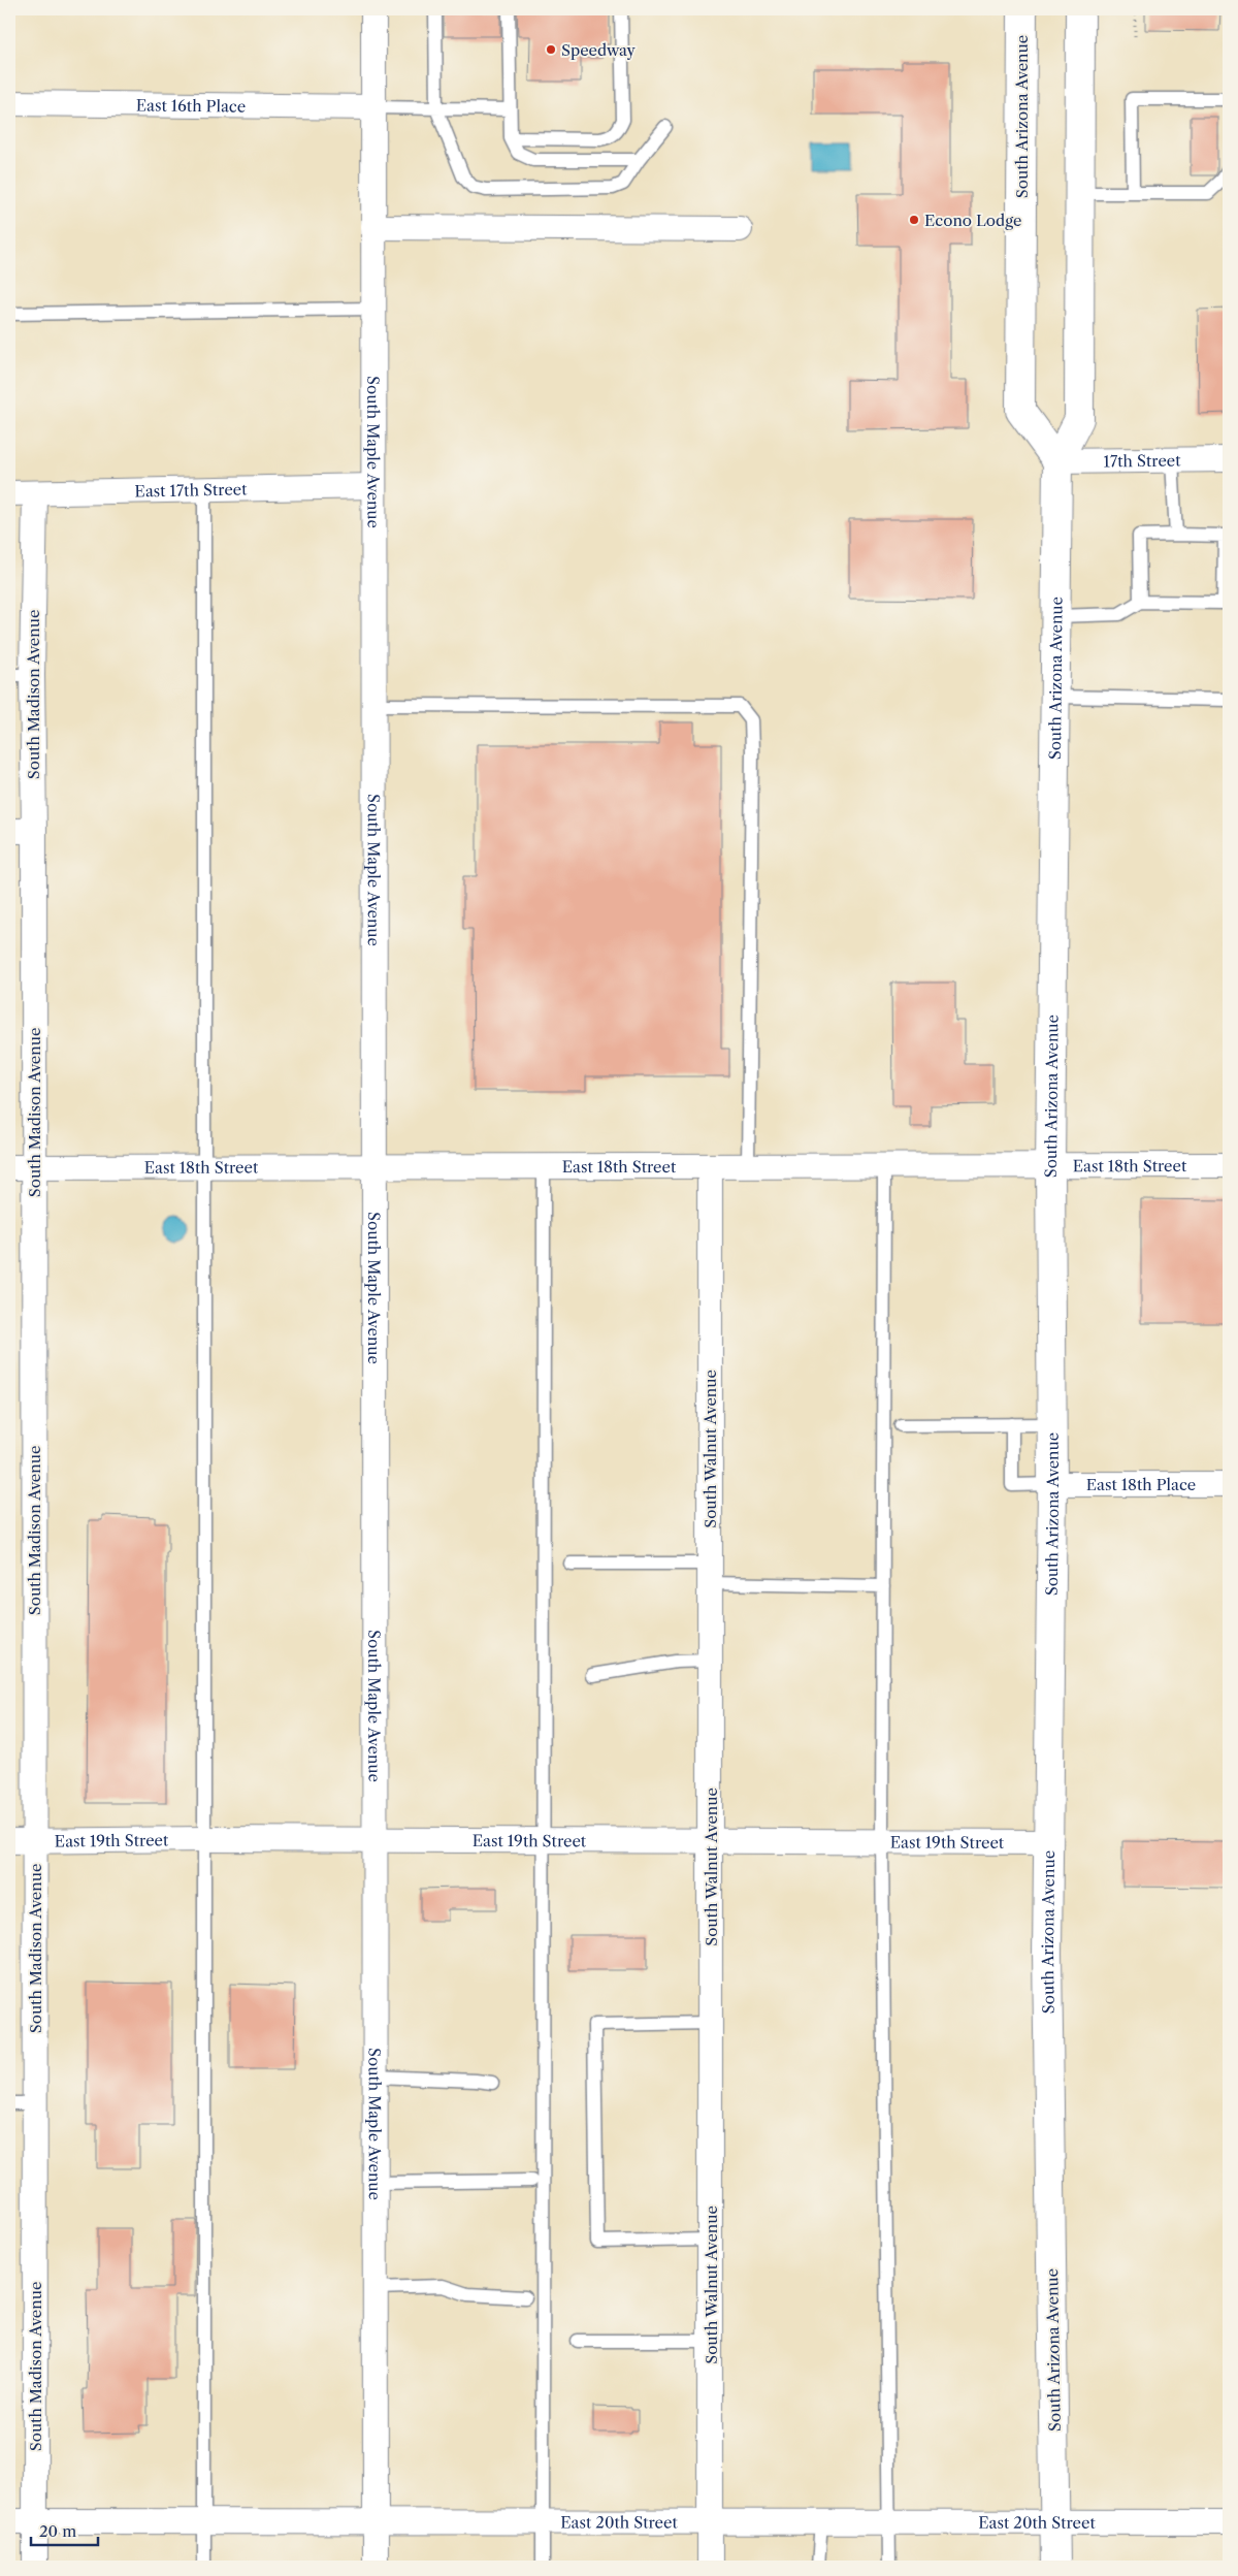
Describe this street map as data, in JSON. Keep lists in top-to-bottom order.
{
  "streets": {
    "street": [
      "East 16th Place",
      "South Arizona Avenue",
      "South Maple Avenue",
      "17th Street",
      "East 17th Street",
      "South Madison Avenue",
      "East 18th Street",
      "South Walnut Avenue",
      "East 18th Place",
      "East 19th Street",
      "East 20th Street"
    ]
  },
  "crossings": [
    ["East 16th Place", "South Maple Avenue"],
    ["South Arizona Avenue", "17th Street"],
    ["South Arizona Avenue", "East 18th Street"],
    ["South Arizona Avenue", "East 18th Place"],
    ["South Arizona Avenue", "East 19th Street"],
    ["South Arizona Avenue", "East 20th Street"],
    ["South Maple Avenue", "East 17th Street"],
    ["South Maple Avenue", "East 18th Street"],
    ["South Maple Avenue", "East 19th Street"],
    ["South Maple Avenue", "East 20th Street"],
    ["East 17th Street", "South Madison Avenue"],
    ["South Madison Avenue", "East 18th Street"],
    ["South Madison Avenue", "East 19th Street"],
    ["South Madison Avenue", "East 20th Street"],
    ["East 18th Street", "South Walnut Avenue"],
    ["South Walnut Avenue", "East 19th Street"],
    ["South Walnut Avenue", "East 20th Street"]
  ],
  "places": ["Speedway", "Econo Lodge"],
  "scale_bar": "20 m"
}
